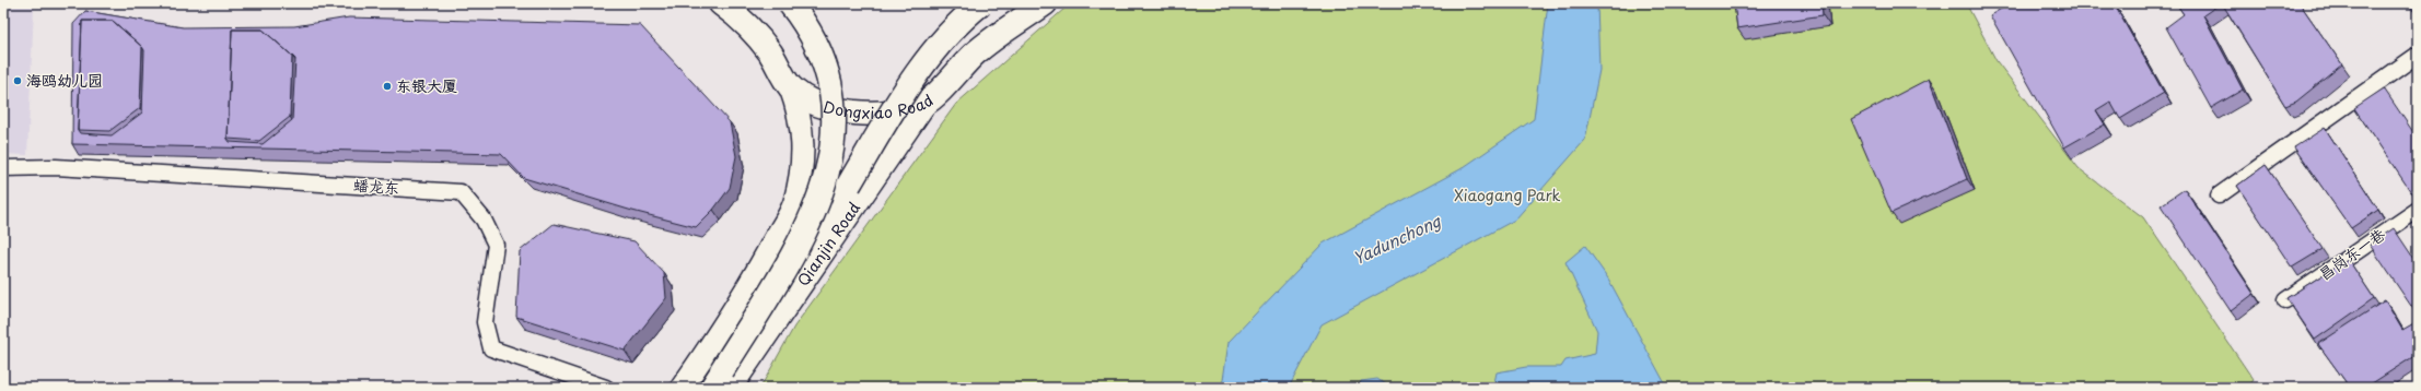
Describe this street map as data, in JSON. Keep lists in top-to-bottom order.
{
  "streets": {
    "main road": ["Dongxiao Road", "Qianjin Road"],
    "street": ["蟠龙东", "昌岗东一巷"]
  },
  "crossings": [
    ["Dongxiao Road", "Qianjin Road"]
  ],
  "water": ["Yadunchong"],
  "parks": ["Xiaogang Park"],
  "places": ["海鸥幼儿园", "东银大厦"]
}
